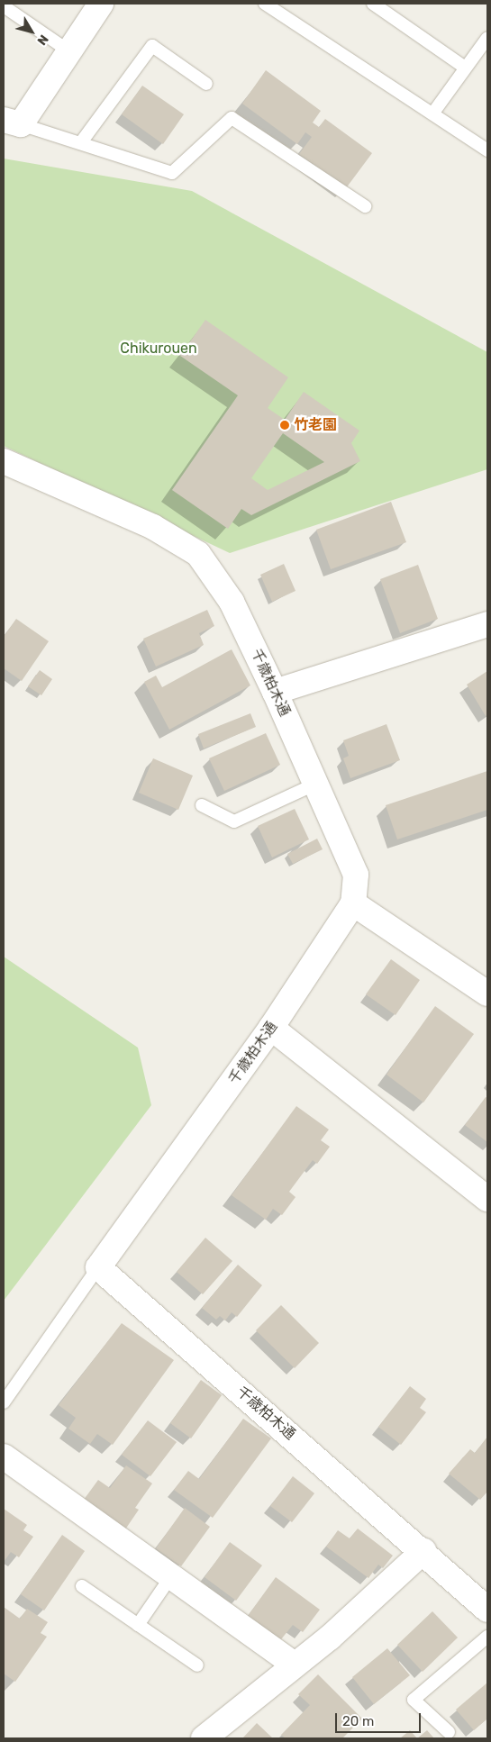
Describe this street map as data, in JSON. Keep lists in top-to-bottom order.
{
  "streets": {
    "street": ["千歳柏木通"]
  },
  "parks": ["Chikurouen"],
  "places": ["竹老園"],
  "scale_bar": "20 m",
  "north": "bottom right"
}
